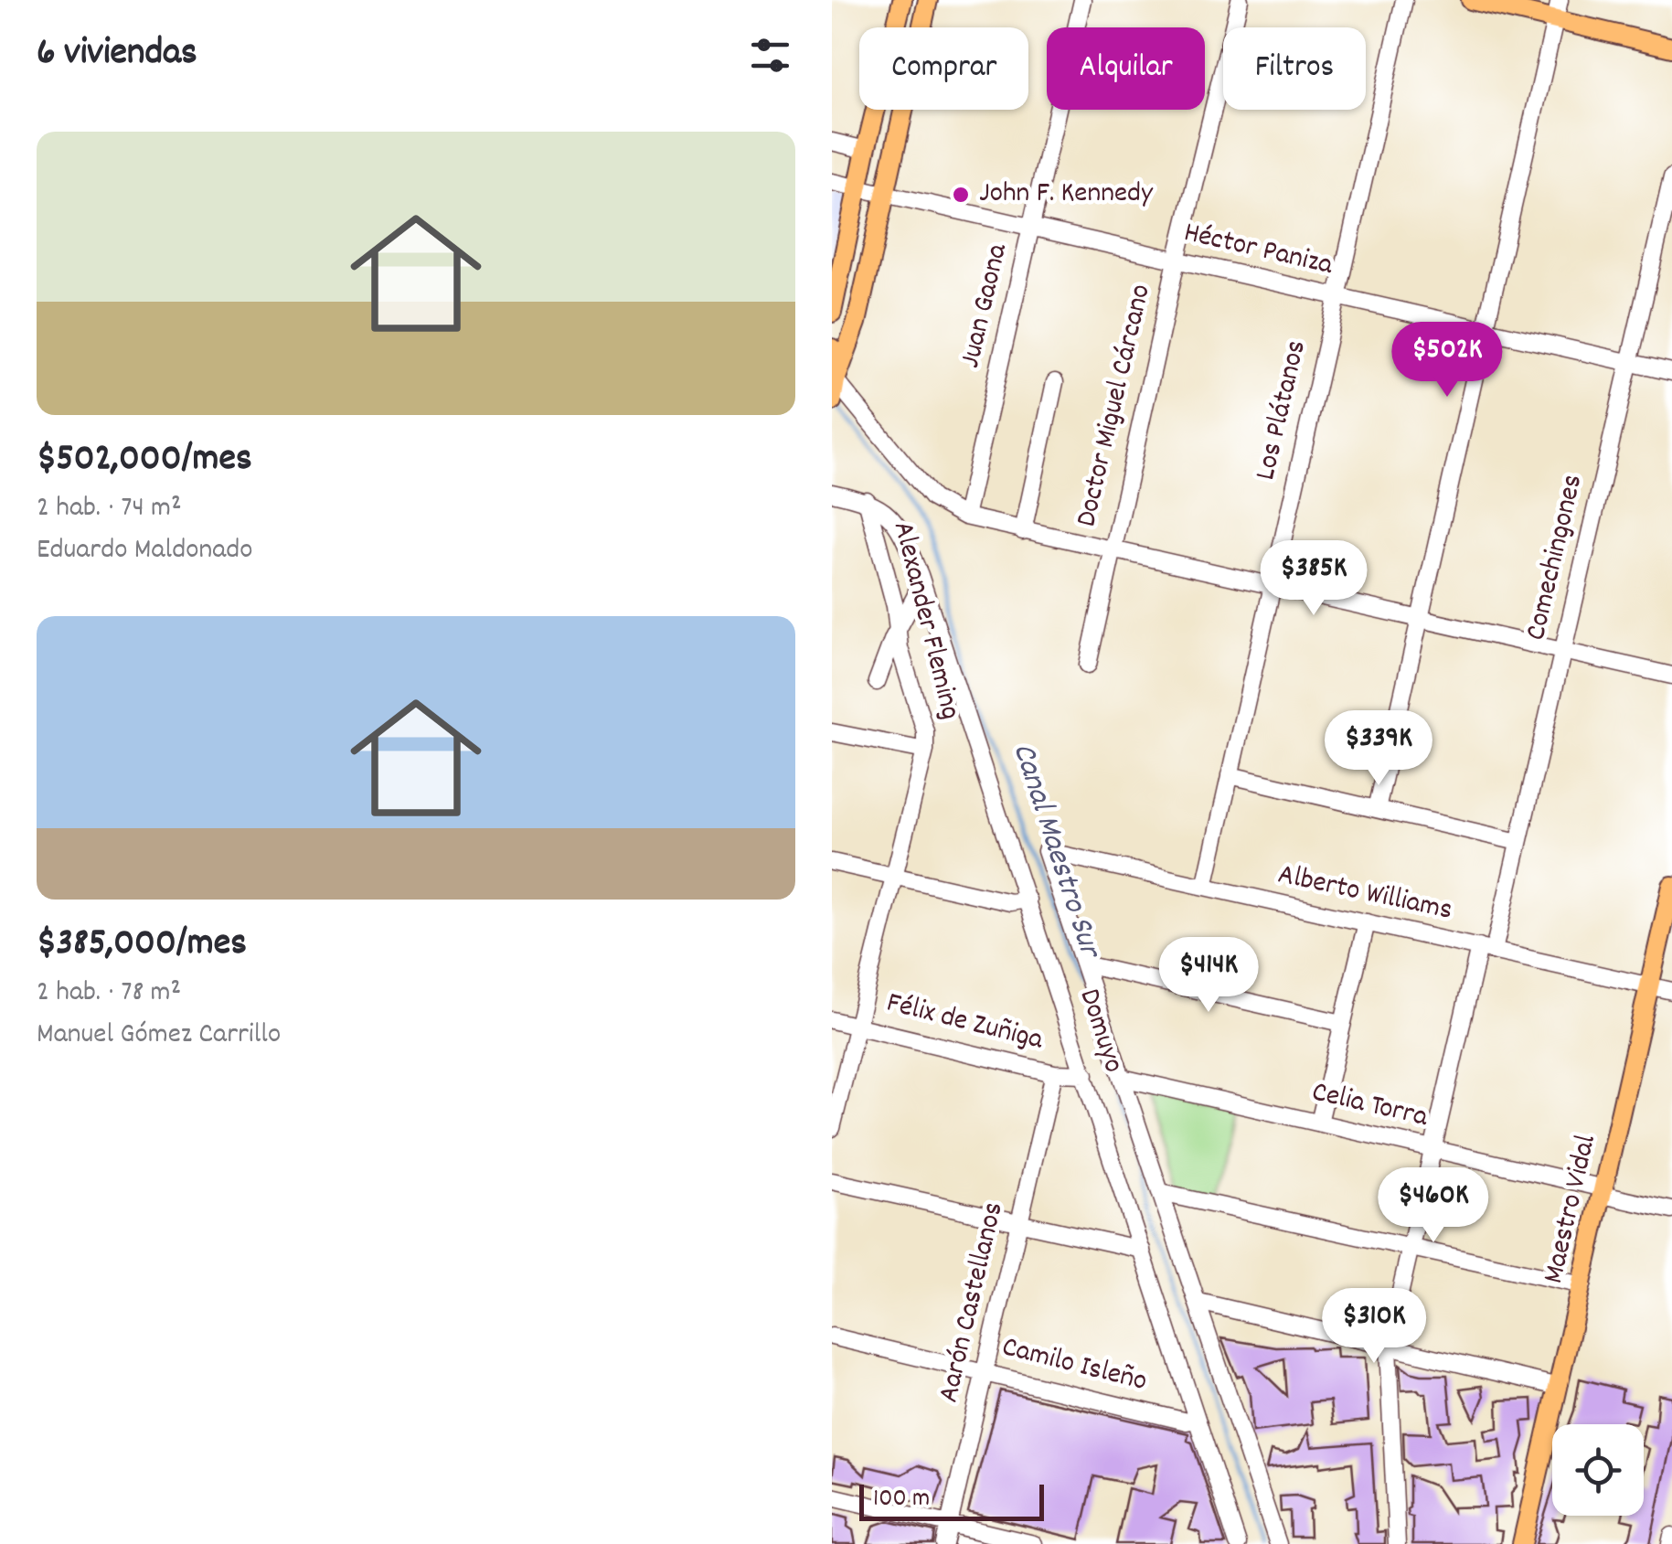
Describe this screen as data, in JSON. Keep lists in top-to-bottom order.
{
  "streets": {
    "main road": ["Maestro Vidal"],
    "street": [
      "Héctor Paniza",
      "Juan Gaona",
      "Doctor Miguel Cárcano",
      "Los Plátanos",
      "Comechingones",
      "Alexander Fleming",
      "Alberto Williams",
      "Félix de Zuñiga",
      "Domuyo",
      "Celia Torra",
      "Aarón Castellanos",
      "Camilo Isleño"
    ]
  },
  "crossings": [
    ["Héctor Paniza", "Juan Gaona"],
    ["Héctor Paniza", "Doctor Miguel Cárcano"],
    ["Héctor Paniza", "Los Plátanos"],
    ["Héctor Paniza", "Comechingones"],
    ["Los Plátanos", "Alberto Williams"],
    ["Comechingones", "Alberto Williams"],
    ["Comechingones", "Celia Torra"],
    ["Alexander Fleming", "Félix de Zuñiga"],
    ["Alexander Fleming", "Domuyo"],
    ["Alberto Williams", "Domuyo"],
    ["Alberto Williams", "Maestro Vidal"],
    ["Félix de Zuñiga", "Domuyo"],
    ["Félix de Zuñiga", "Aarón Castellanos"],
    ["Domuyo", "Celia Torra"],
    ["Domuyo", "Camilo Isleño"],
    ["Celia Torra", "Maestro Vidal"],
    ["Aarón Castellanos", "Camilo Isleño"]
  ],
  "water": ["Canal Maestro Sur"],
  "places": ["John F. Kennedy"],
  "scale_bar": "100 m",
  "page": {
    "heading": "6 viviendas",
    "chip": ["Comprar", "Alquilar", "Filtros"],
    "list": [
      {
        "name": "$502,000/mes",
        "note": "2 hab. · 74 m² · Eduardo Maldonado"
      },
      {
        "name": "$385,000/mes",
        "note": "2 hab. · 78 m² · Manuel Gómez Carrillo"
      }
    ],
    "price": [
      "$502K",
      "$385K",
      "$339K",
      "$414K",
      "$460K",
      "$310K"
    ],
    "scale": "100 m"
  }
}
